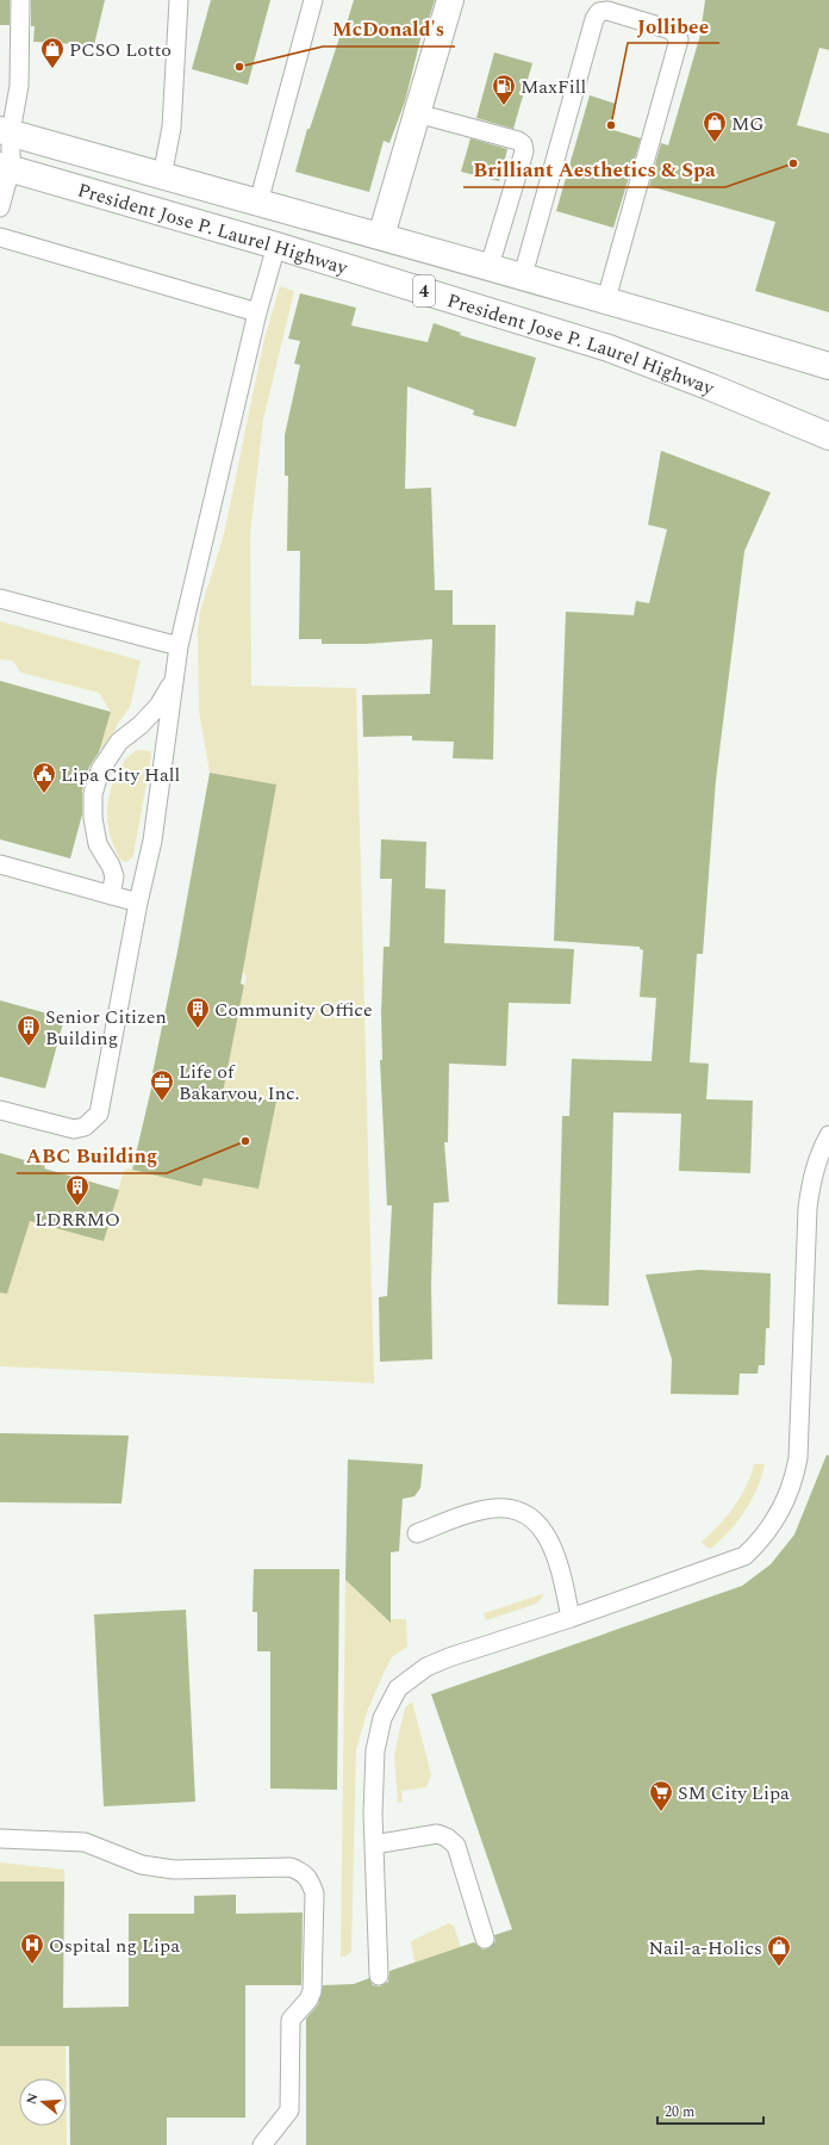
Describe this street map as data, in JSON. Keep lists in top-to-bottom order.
{
  "streets": {
    "main road": ["President Jose P. Laurel Highway", "4"]
  },
  "places": {
    "other": [
      "McDonald's",
      "Jollibee",
      "Brilliant Aesthetics & Spa",
      "ABC Building"
    ],
    "shop": ["PCSO Lotto", "MG", "Nail-a-Holics"],
    "fuel station": ["MaxFill"],
    "public building": ["Lipa City Hall"],
    "building": ["Community Office", "Senior Citizen Building", "LDRRMO"],
    "office": ["Life of Bakarvou, Inc."],
    "supermarket": ["SM City Lipa"],
    "hospital": ["Ospital ng Lipa"]
  },
  "scale_bar": "20 m",
  "north": "left"
}
